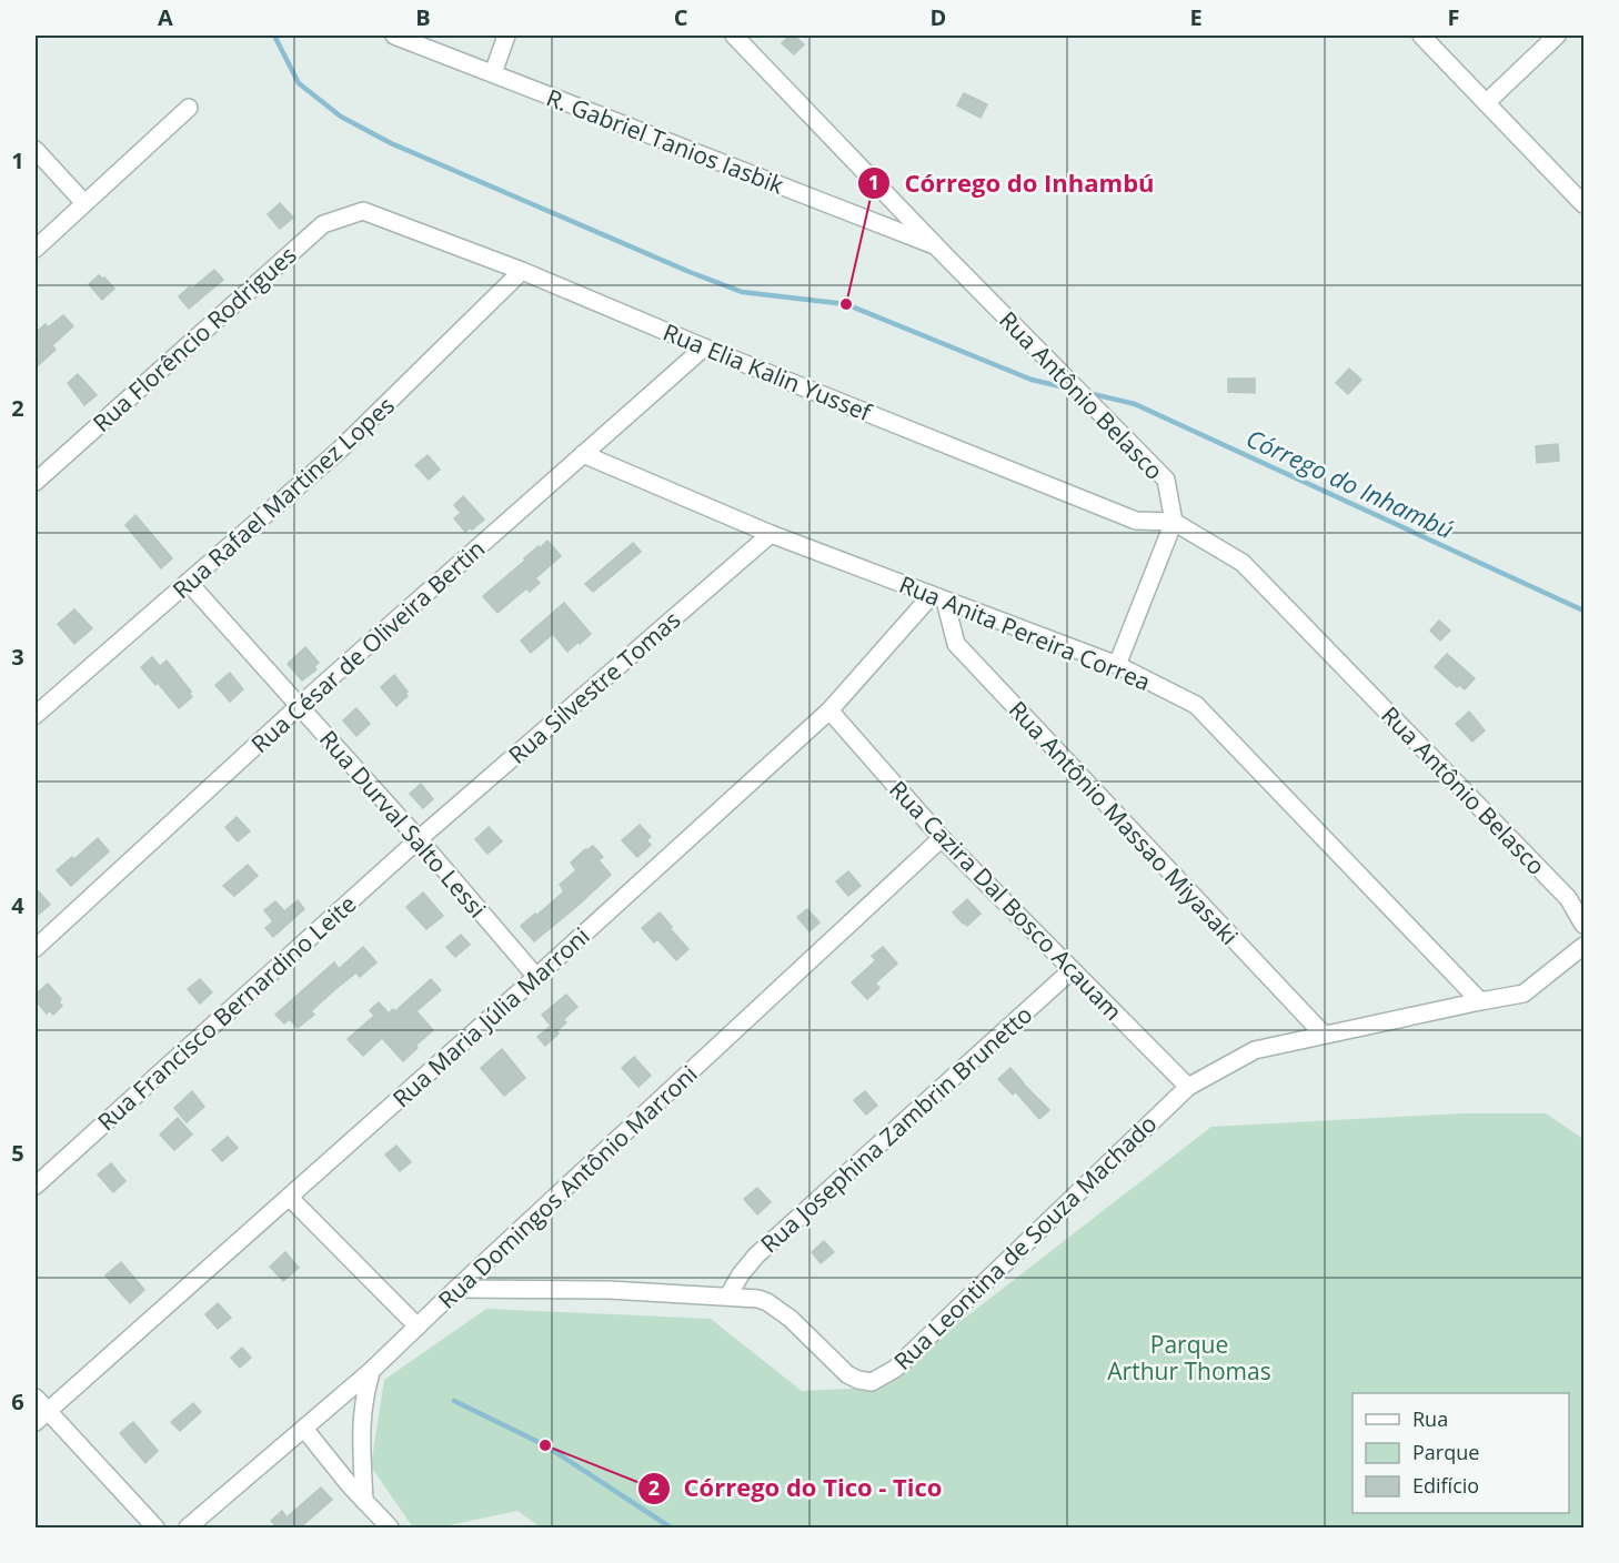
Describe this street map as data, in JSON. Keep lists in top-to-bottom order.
{
  "streets": {
    "street": [
      "R. Gabriel Tanios Iasbik",
      "Rua Florêncio Rodrigues",
      "Rua Elia Kalin Yussef",
      "Rua Antônio Belasco",
      "Rua Rafael Martinez Lopes",
      "Rua Anita Pereira Correa",
      "Rua César de Oliveira Bertin",
      "Rua Silvestre Tomas",
      "Rua Antônio Massao Miyasaki",
      "Rua Durval Salto Lessi",
      "Rua Cazira Dal Bosco Acauam",
      "Rua Francisco Bernardino Leite",
      "Rua Maria Júlia Marroni",
      "Rua Josephina Zambrin Brunetto",
      "Rua Domingos Antônio Marroni",
      "Rua Leontina de Souza Machado"
    ]
  },
  "crossings": [
    ["R. Gabriel Tanios Iasbik", "Rua Antônio Belasco"],
    ["Rua Florêncio Rodrigues", "Rua Elia Kalin Yussef"],
    ["Rua Elia Kalin Yussef", "Rua Antônio Belasco"],
    ["Rua Elia Kalin Yussef", "Rua Rafael Martinez Lopes"],
    ["Rua Elia Kalin Yussef", "Rua César de Oliveira Bertin"],
    ["Rua Rafael Martinez Lopes", "Rua Durval Salto Lessi"],
    ["Rua Anita Pereira Correa", "Rua César de Oliveira Bertin"],
    ["Rua Anita Pereira Correa", "Rua Silvestre Tomas"],
    ["Rua Anita Pereira Correa", "Rua Antônio Massao Miyasaki"],
    ["Rua Anita Pereira Correa", "Rua Maria Júlia Marroni"],
    ["Rua Anita Pereira Correa", "Rua Leontina de Souza Machado"],
    ["Rua César de Oliveira Bertin", "Rua Durval Salto Lessi"],
    ["Rua Silvestre Tomas", "Rua Durval Salto Lessi"],
    ["Rua Silvestre Tomas", "Rua Francisco Bernardino Leite"],
    ["Rua Antônio Massao Miyasaki", "Rua Maria Júlia Marroni"],
    ["Rua Antônio Massao Miyasaki", "Rua Leontina de Souza Machado"],
    ["Rua Durval Salto Lessi", "Rua Francisco Bernardino Leite"],
    ["Rua Durval Salto Lessi", "Rua Maria Júlia Marroni"],
    ["Rua Cazira Dal Bosco Acauam", "Rua Maria Júlia Marroni"],
    ["Rua Cazira Dal Bosco Acauam", "Rua Josephina Zambrin Brunetto"],
    ["Rua Cazira Dal Bosco Acauam", "Rua Domingos Antônio Marroni"],
    ["Rua Cazira Dal Bosco Acauam", "Rua Leontina de Souza Machado"],
    ["Rua Josephina Zambrin Brunetto", "Rua Leontina de Souza Machado"],
    ["Rua Domingos Antônio Marroni", "Rua Leontina de Souza Machado"]
  ],
  "water": ["Córrego do Inhambú"],
  "parks": ["Parque Arthur Thomas"],
  "places": ["Córrego do Inhambú", "Córrego do Tico - Tico"],
  "legend": ["Rua", "Parque", "Edifício"],
  "grid": {
    "columns": [
      "A",
      "B",
      "C",
      "D",
      "E",
      "F"
    ],
    "rows": [
      "1",
      "2",
      "3",
      "4",
      "5",
      "6"
    ]
  }
}
